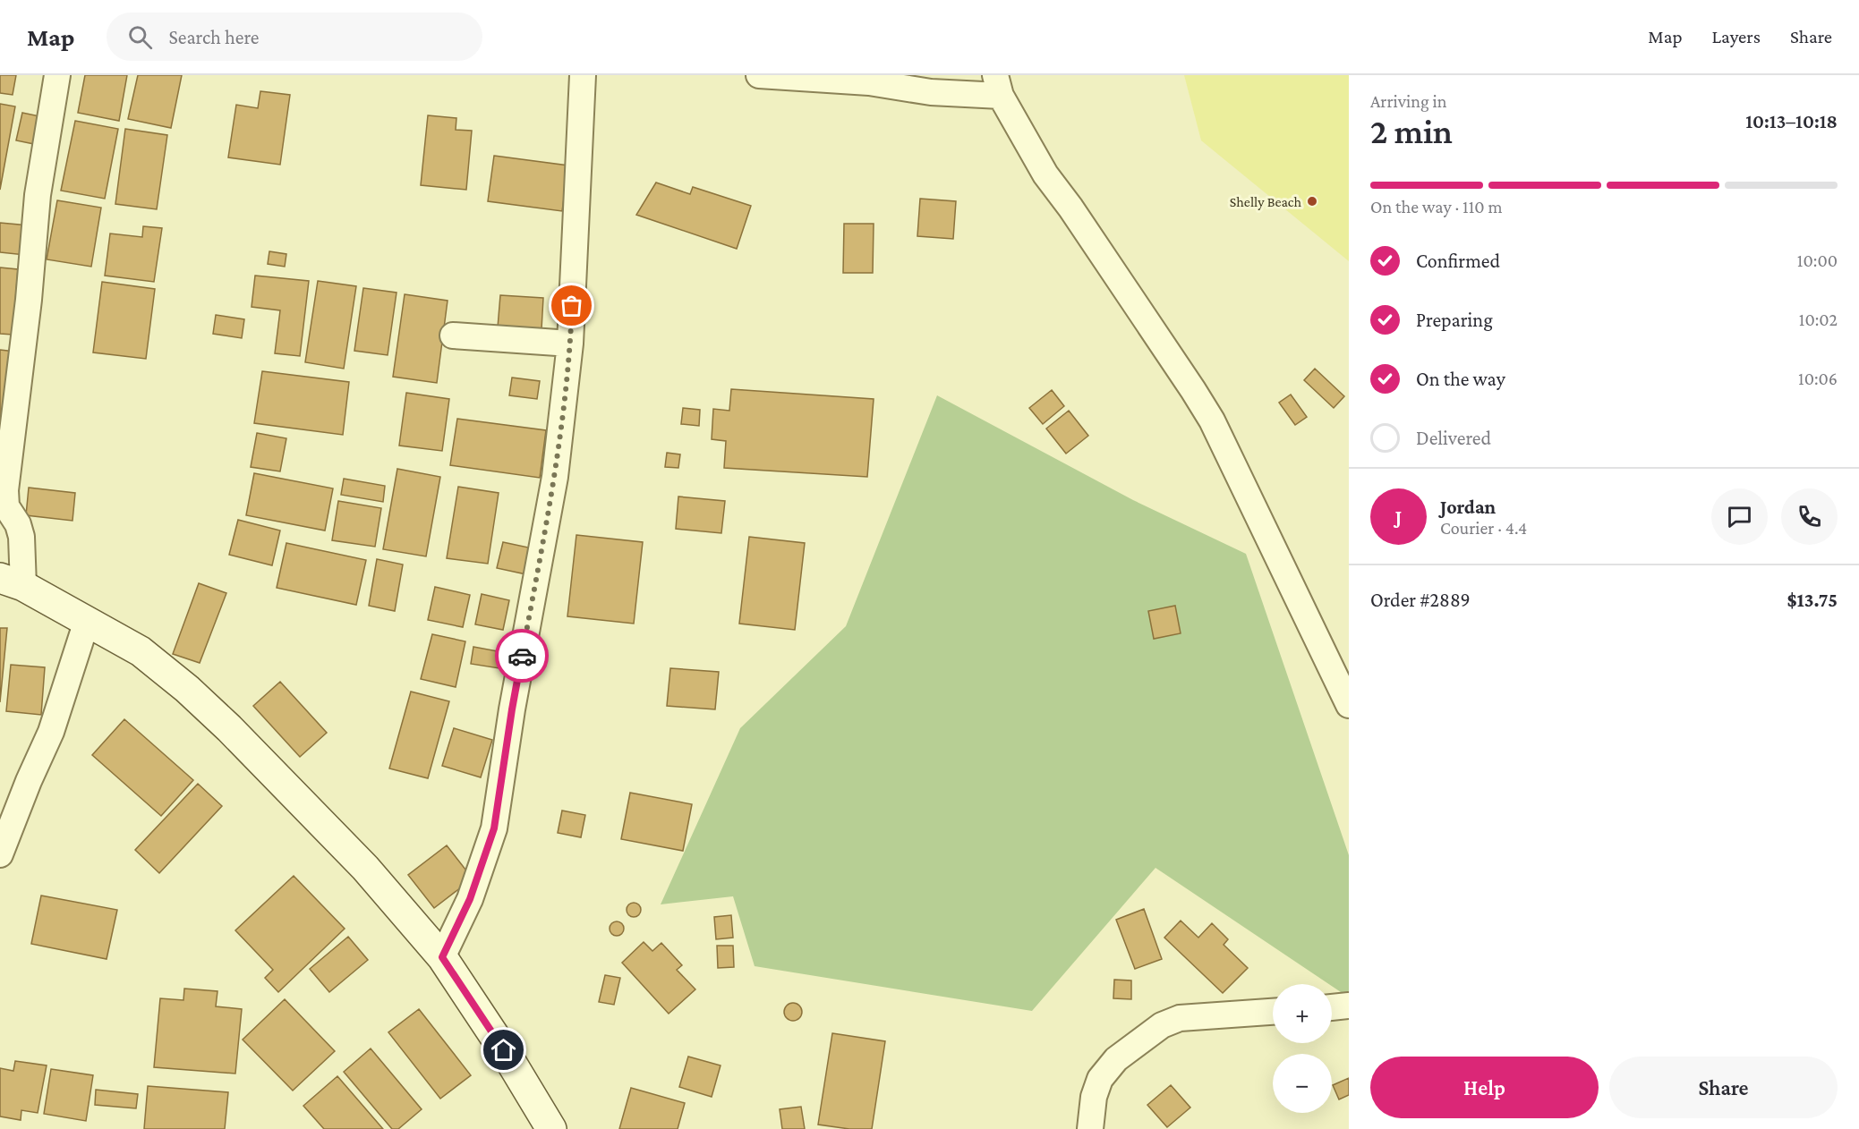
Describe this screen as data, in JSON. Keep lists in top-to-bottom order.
{
  "places": ["Shelly Beach"],
  "page": {
    "header": "Map",
    "search": "Search here",
    "nav": ["Map", "Layers", "Share"],
    "heading": ["2 min", "Arriving in", "10:13–10:18"],
    "panel": [
      "Jordan",
      "Courier · 4.4",
      "Order #2889",
      "$13.75"
    ],
    "bar": "On the way · 110 m",
    "list": [
      ["Confirmed", "10:00"],
      ["Preparing", "10:02"],
      ["On the way", "10:06"],
      "Delivered"
    ],
    "round": "J",
    "map_buttons": ["+", "−"],
    "buttons": ["Help", "Share"]
  }
}
